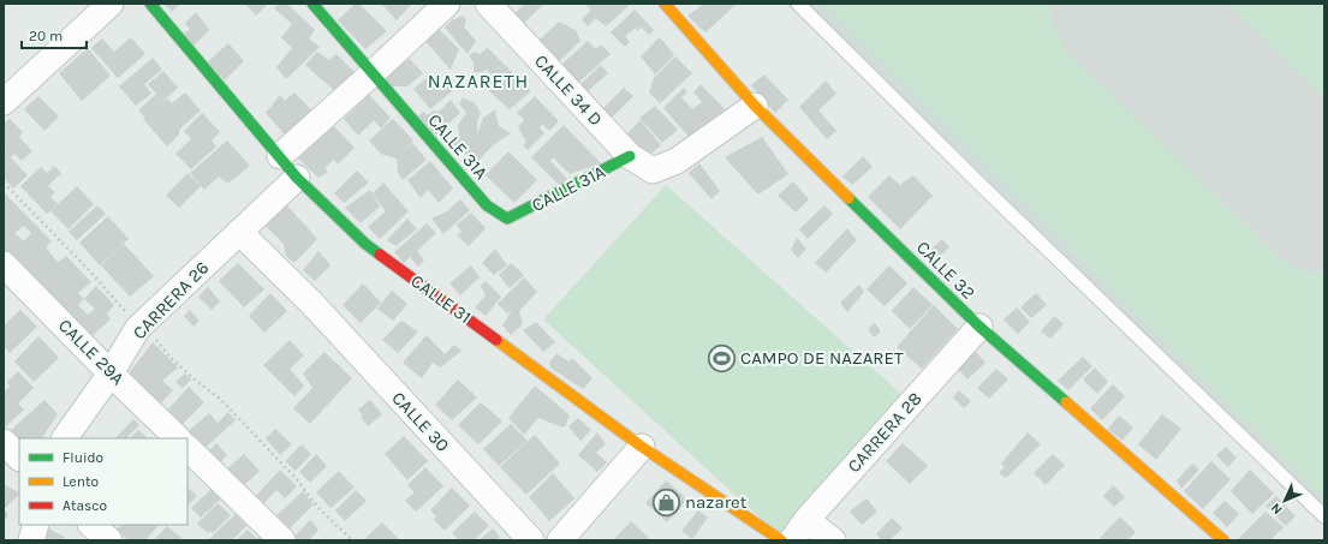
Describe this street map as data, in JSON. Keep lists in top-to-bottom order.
{
  "streets": {
    "street": [
      "CALLE 34 D",
      "CALLE 31A",
      "CALLE 32",
      "CALLE 31",
      "CARRERA 26",
      "CALLE 29A",
      "CALLE 30",
      "CARRERA 28"
    ]
  },
  "crossings": [
    ["CALLE 34 D", "CALLE 31A"],
    ["CALLE 34 D", "CALLE 32"],
    ["CALLE 32", "CARRERA 28"],
    ["CALLE 31", "CARRERA 26"],
    ["CARRERA 26", "CALLE 29A"],
    ["CARRERA 26", "CALLE 30"]
  ],
  "districts": ["NAZARETH"],
  "places": {
    "sports": ["CAMPO DE NAZARET"],
    "shop": ["nazaret"]
  },
  "legend": ["Fluido", "Lento", "Atasco"],
  "scale_bar": "20 m",
  "north": "bottom left"
}
